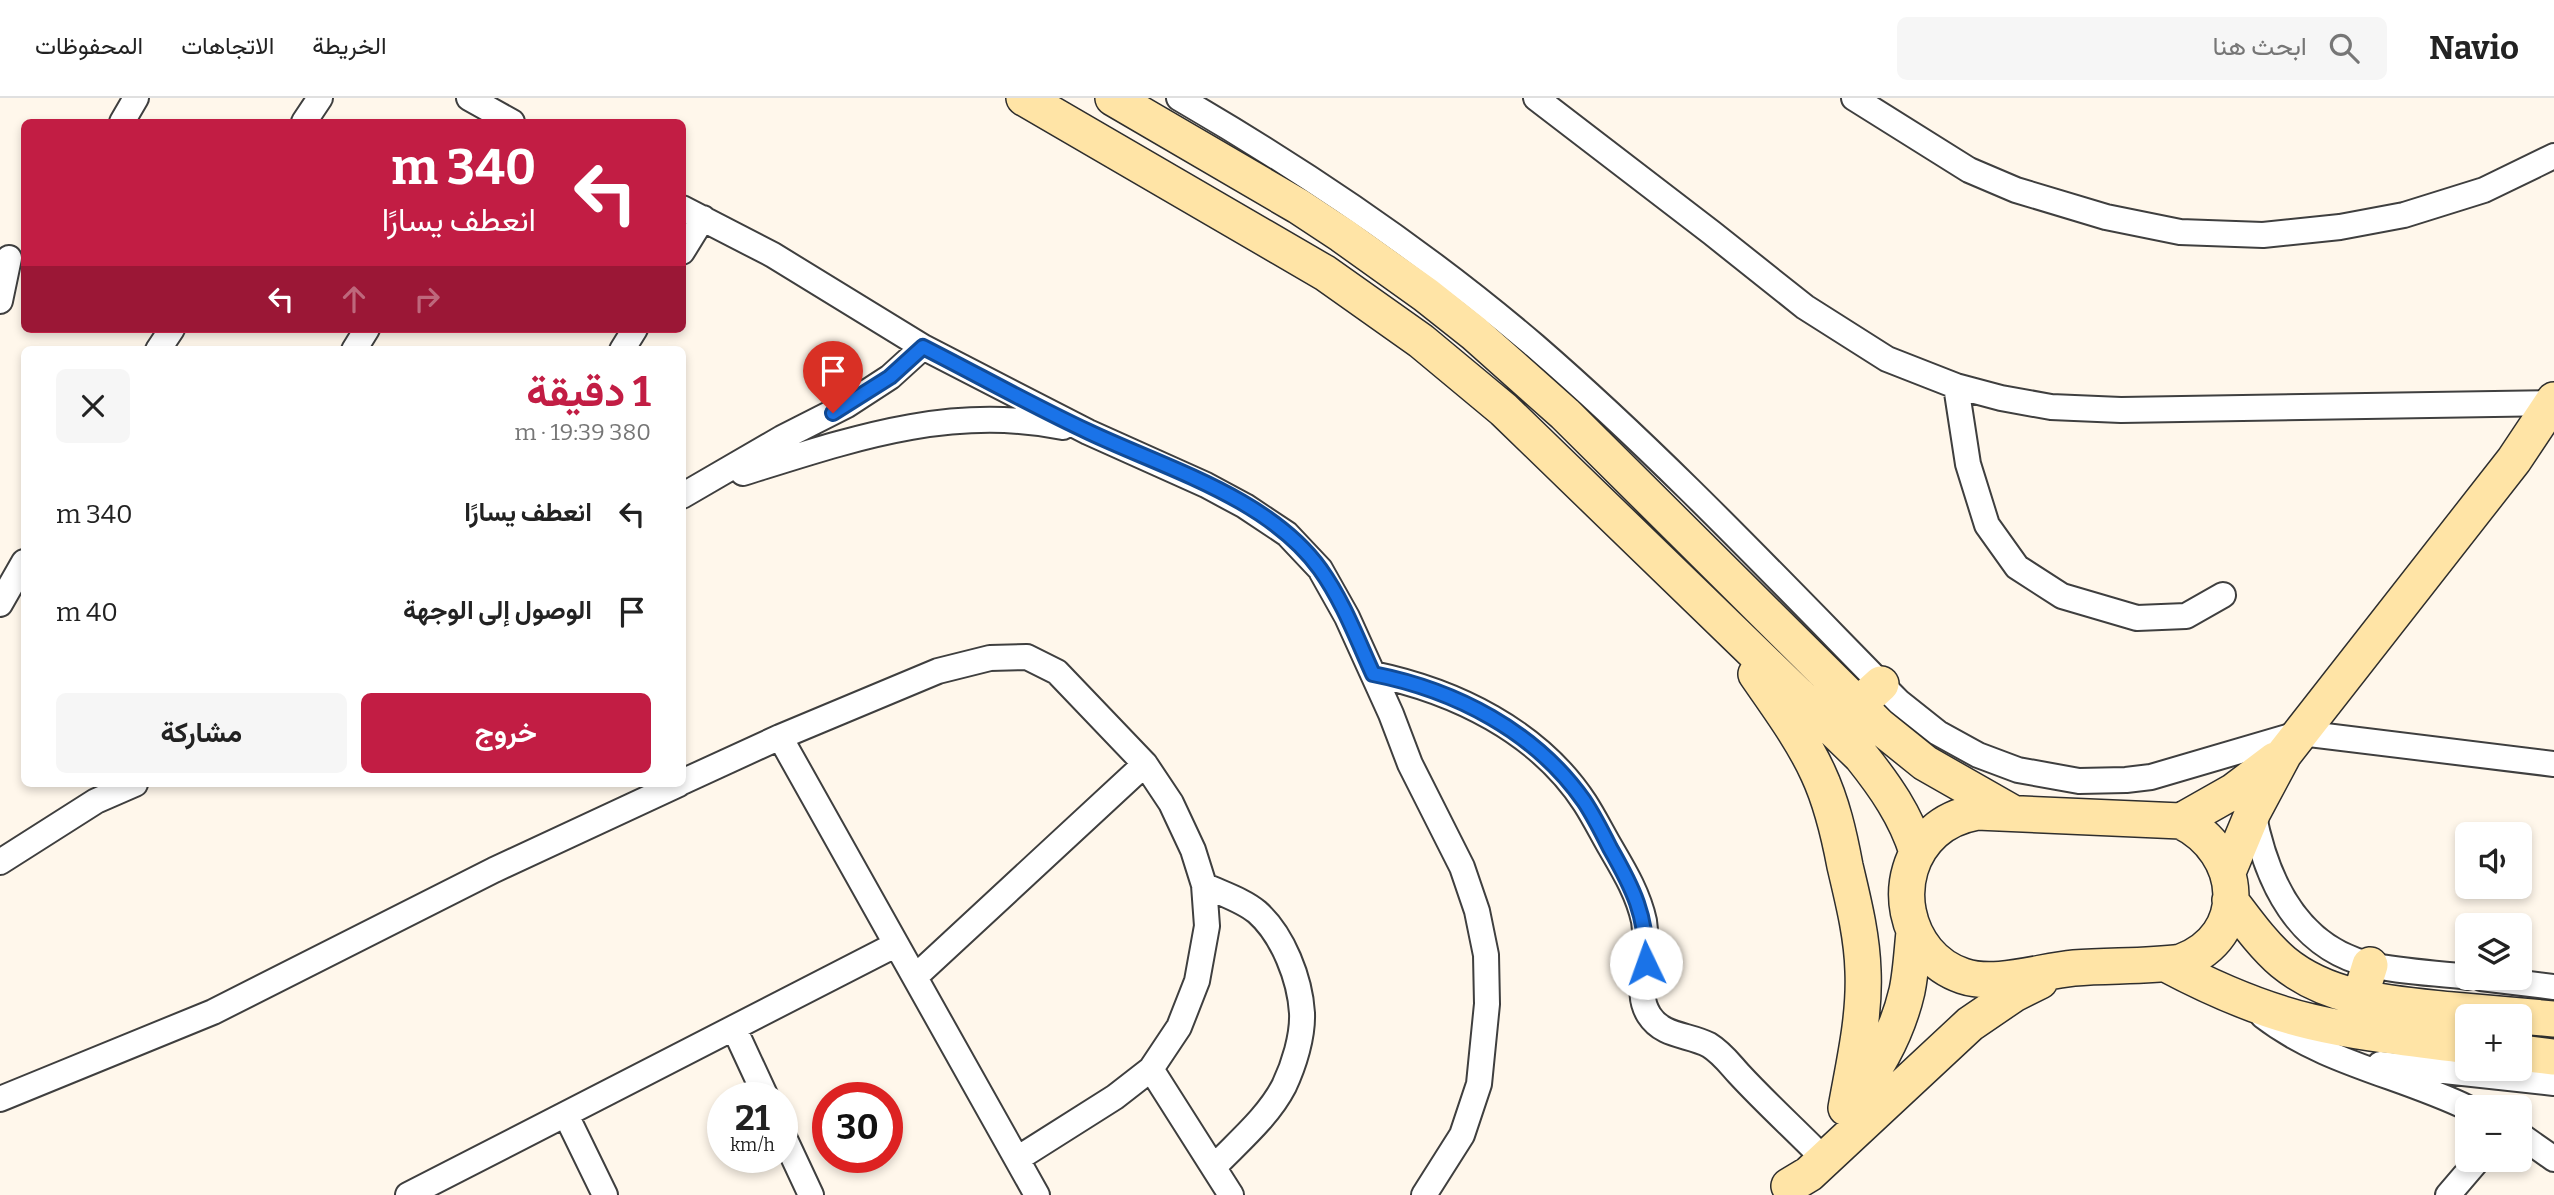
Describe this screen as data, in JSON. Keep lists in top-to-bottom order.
{
  "page": {
    "header": "Navio",
    "search": "ابحث هنا",
    "nav": ["الخريطة", "الاتجاهات", "المحفوظات"],
    "turn": ["340 m", "انعطف يسارًا"],
    "heading": ["1 دقيقة", "380 m · 19:39"],
    "list": [
      {
        "name": "انعطف يسارًا",
        "value": "340 m"
      },
      {
        "name": "الوصول إلى الوجهة",
        "value": "40 m"
      }
    ],
    "buttons": ["خروج", "مشاركة"],
    "map_buttons": ["+", "−"],
    "speed": "21 km/h",
    "limit": "30"
  }
}
